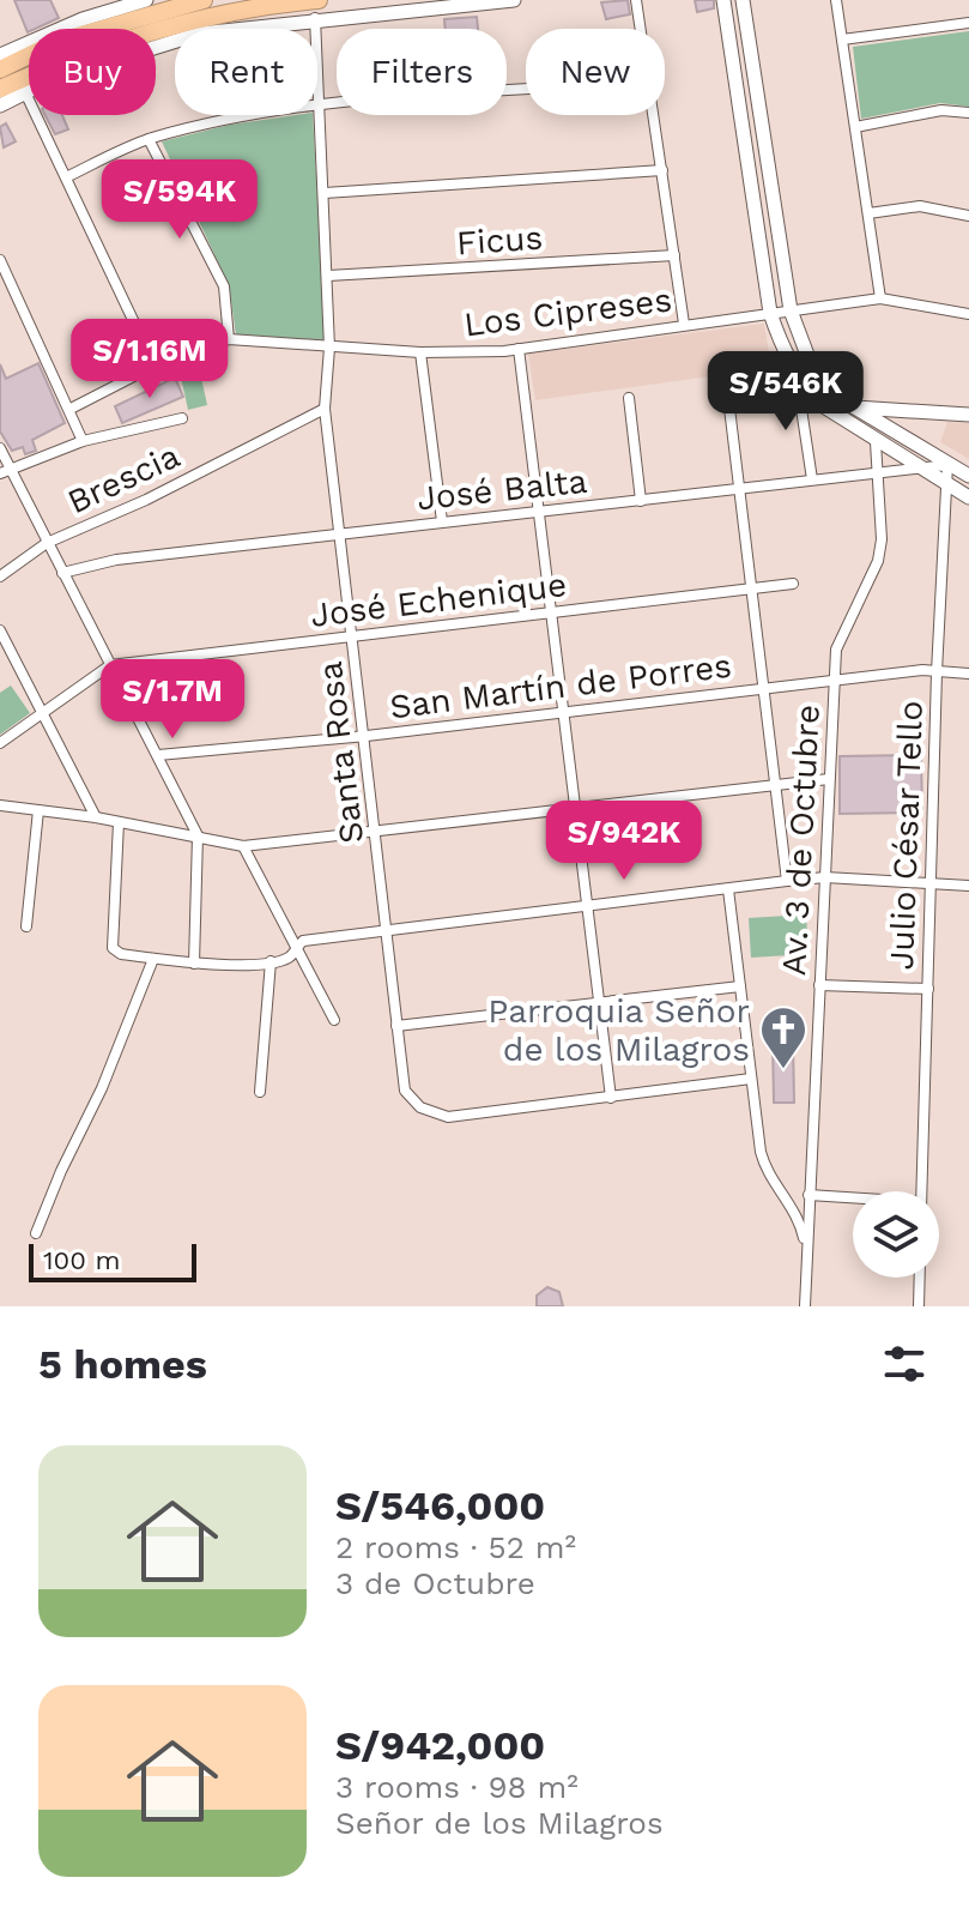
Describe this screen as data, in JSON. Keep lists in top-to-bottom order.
{
  "streets": {
    "street": [
      "Ficus",
      "Los Cipreses",
      "Brescia",
      "José Balta",
      "José Echenique",
      "San Martín de Porres",
      "Santa Rosa",
      "Julio César Tello",
      "Av. 3 de Octubre"
    ]
  },
  "crossings": [
    ["Ficus", "Santa Rosa"],
    ["Los Cipreses", "Santa Rosa"],
    ["Brescia", "Santa Rosa"],
    ["José Balta", "Santa Rosa"],
    ["José Balta", "Julio César Tello"],
    ["José Balta", "Av. 3 de Octubre"],
    ["José Echenique", "Santa Rosa"],
    ["San Martín de Porres", "Santa Rosa"],
    ["San Martín de Porres", "Julio César Tello"],
    ["San Martín de Porres", "Av. 3 de Octubre"]
  ],
  "places": {
    "church": ["Parroquia Señor de los Milagros"]
  },
  "scale_bar": "100 m",
  "page": {
    "chip": [
      "Buy",
      "Rent",
      "Filters",
      "New"
    ],
    "price": [
      "S/594K",
      "S/1.16M",
      "S/546K",
      "S/1.7M",
      "S/942K"
    ],
    "scale": "100 m",
    "heading": "5 homes",
    "list": [
      {
        "name": "S/546,000",
        "note": "2 rooms · 52 m² · 3 de Octubre"
      },
      {
        "name": "S/942,000",
        "note": "3 rooms · 98 m² · Señor de los Milagros"
      }
    ]
  }
}
